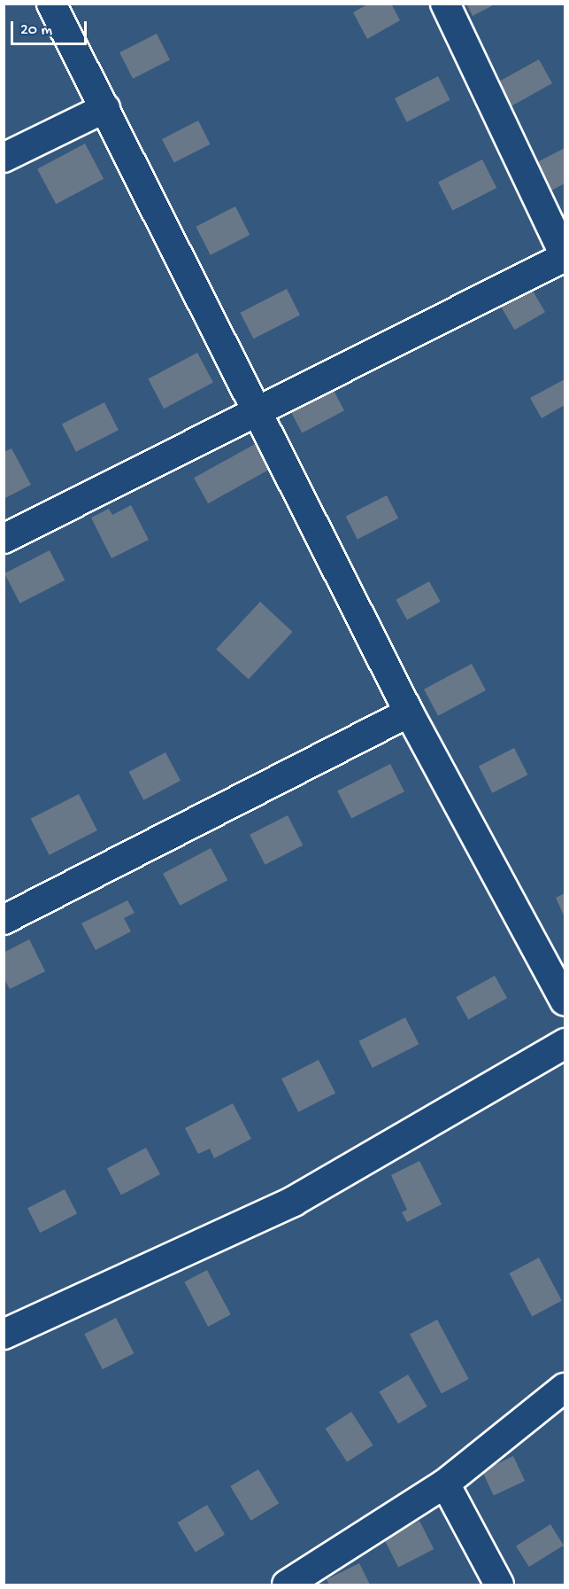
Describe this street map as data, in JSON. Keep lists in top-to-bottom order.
{
  "scale_bar": "20 m"
}
